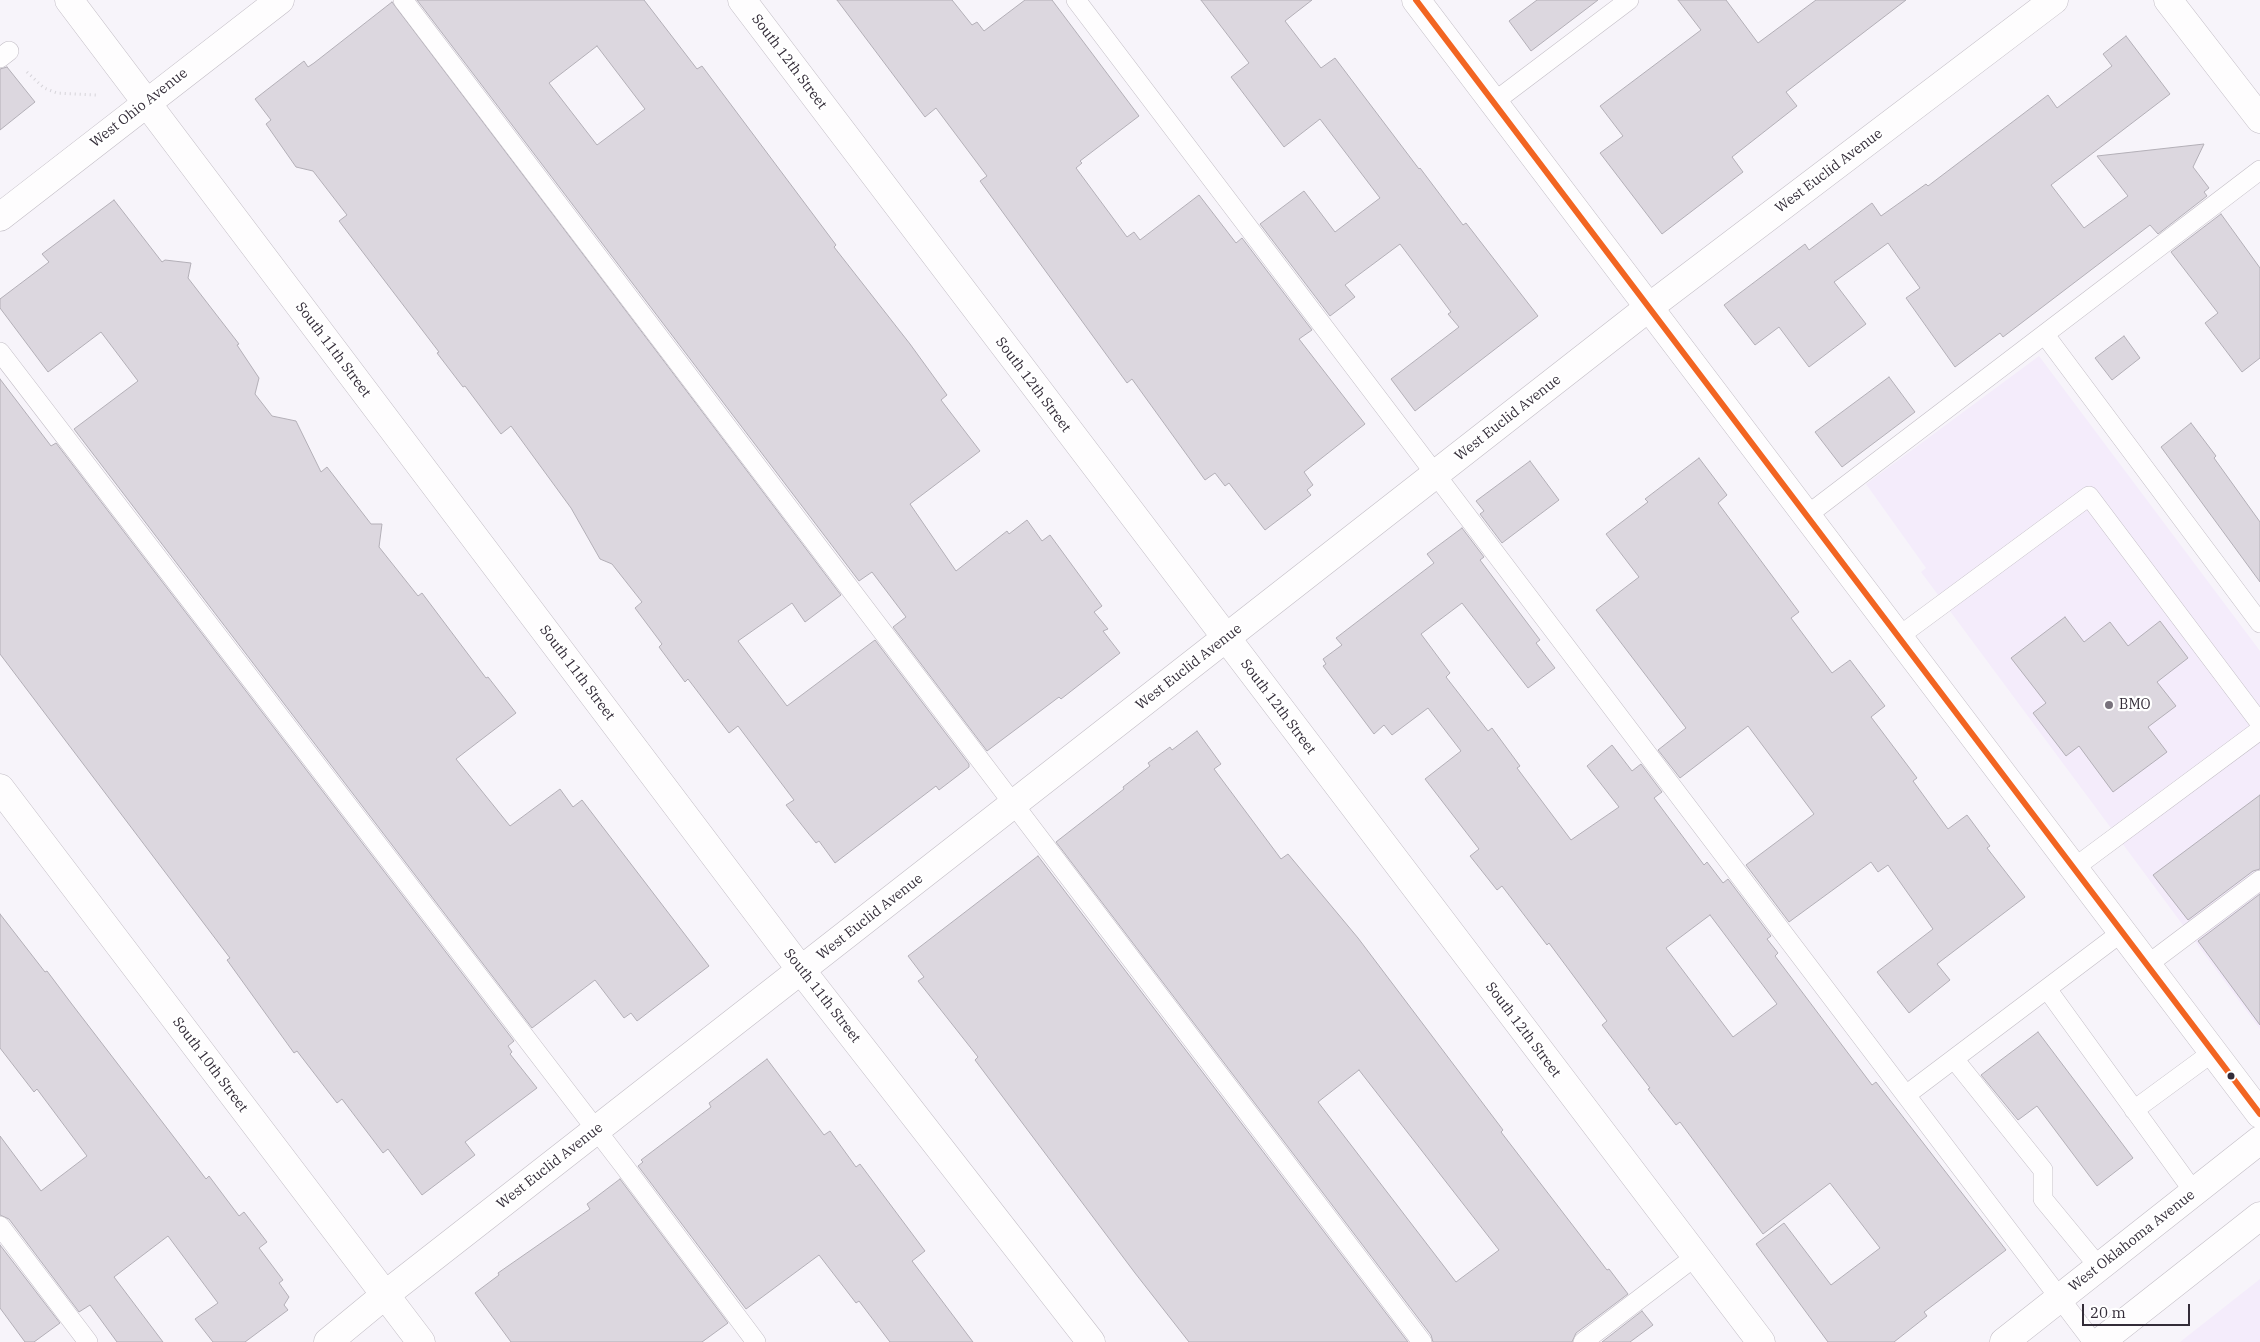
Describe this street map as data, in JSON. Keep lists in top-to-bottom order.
{
  "streets": {
    "street": [
      "South 12th Street",
      "West Ohio Avenue",
      "West Euclid Avenue",
      "South 11th Street",
      "South 10th Street",
      "West Oklahoma Avenue"
    ]
  },
  "crossings": [
    ["South 12th Street", "West Euclid Avenue"],
    ["West Ohio Avenue", "South 11th Street"],
    ["West Euclid Avenue", "South 11th Street"],
    ["West Euclid Avenue", "South 10th Street"]
  ],
  "places": ["BMO"],
  "scale_bar": "20 m"
}
